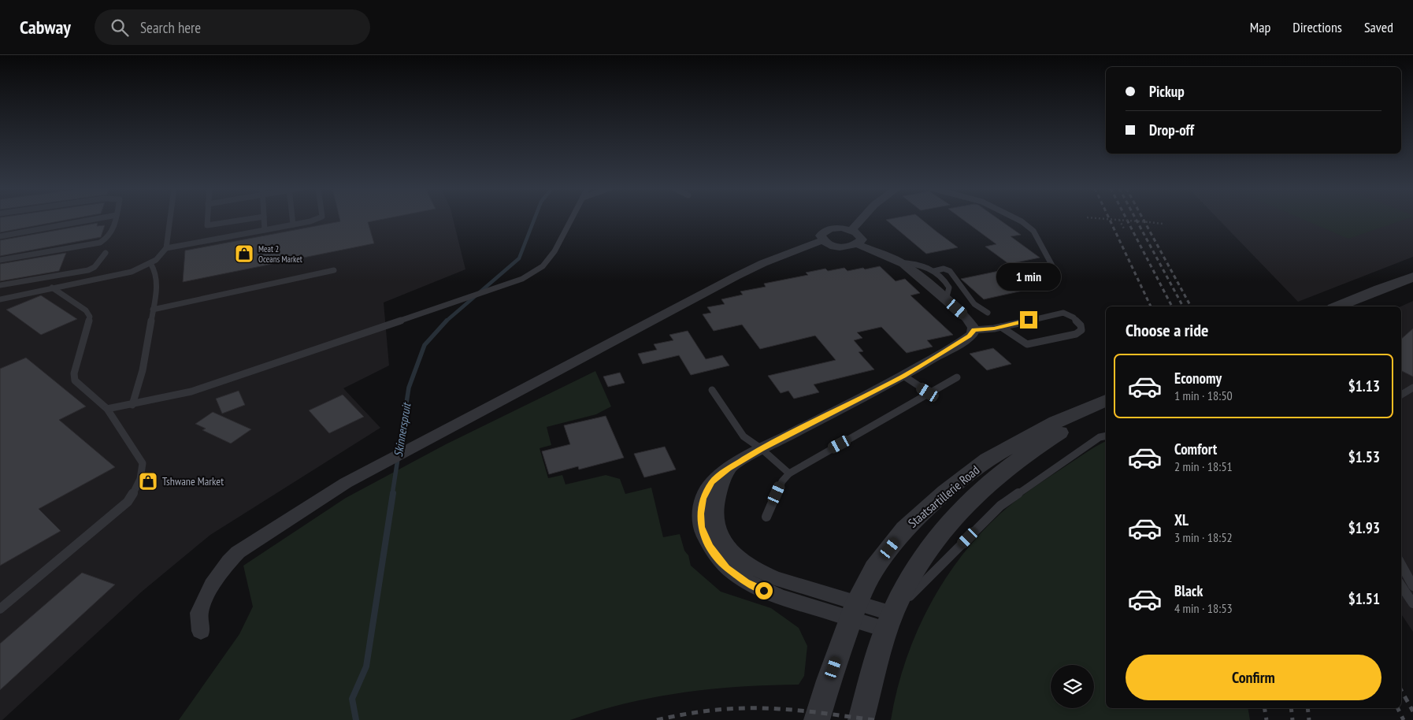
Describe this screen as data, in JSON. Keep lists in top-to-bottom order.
{
  "streets": {
    "street": ["Staatsartillerie Road"]
  },
  "water": ["Skinnerspruit"],
  "places": {
    "shop": ["Meat 2 Oceans Market", "Tshwane Market"]
  },
  "page": {
    "header": "Cabway",
    "search": "Search here",
    "nav": ["Map", "Directions", "Saved"],
    "banner": ["Pickup", "Drop-off"],
    "bubble": "1 min",
    "heading": "Choose a ride",
    "list": [
      {
        "name": "Economy",
        "note": "1 min · 18:50",
        "value": "$1.13"
      },
      {
        "name": "Comfort",
        "note": "2 min · 18:51",
        "value": "$1.53"
      },
      {
        "name": "XL",
        "note": "3 min · 18:52",
        "value": "$1.93"
      },
      {
        "name": "Black",
        "note": "4 min · 18:53",
        "value": "$1.51"
      }
    ],
    "buttons": "Confirm"
  }
}
